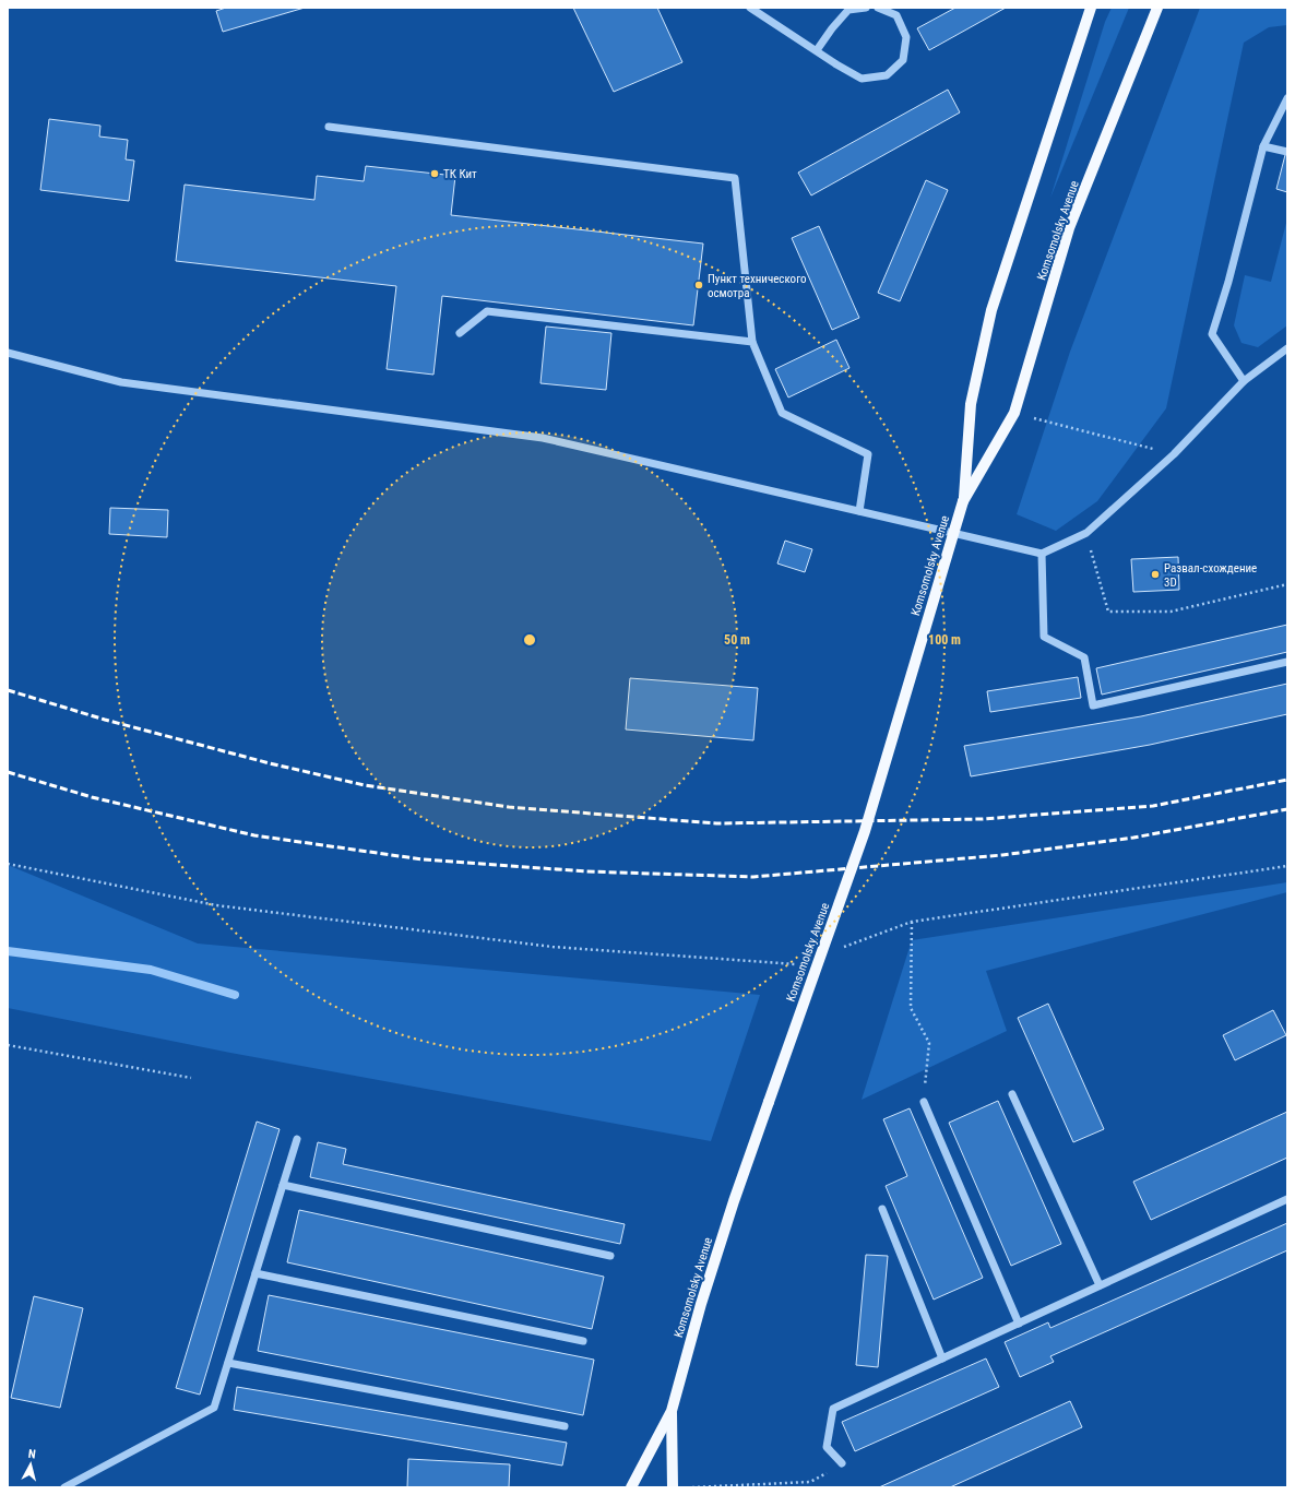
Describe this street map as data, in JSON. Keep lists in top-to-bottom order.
{
  "streets": {
    "main road": ["Komsomolsky Avenue"]
  },
  "places": ["ТК Кит", "Пункт технического осмотра", "Развал-схождение 3D"],
  "north": "top",
  "rings": ["50 m", "100 m"]
}
